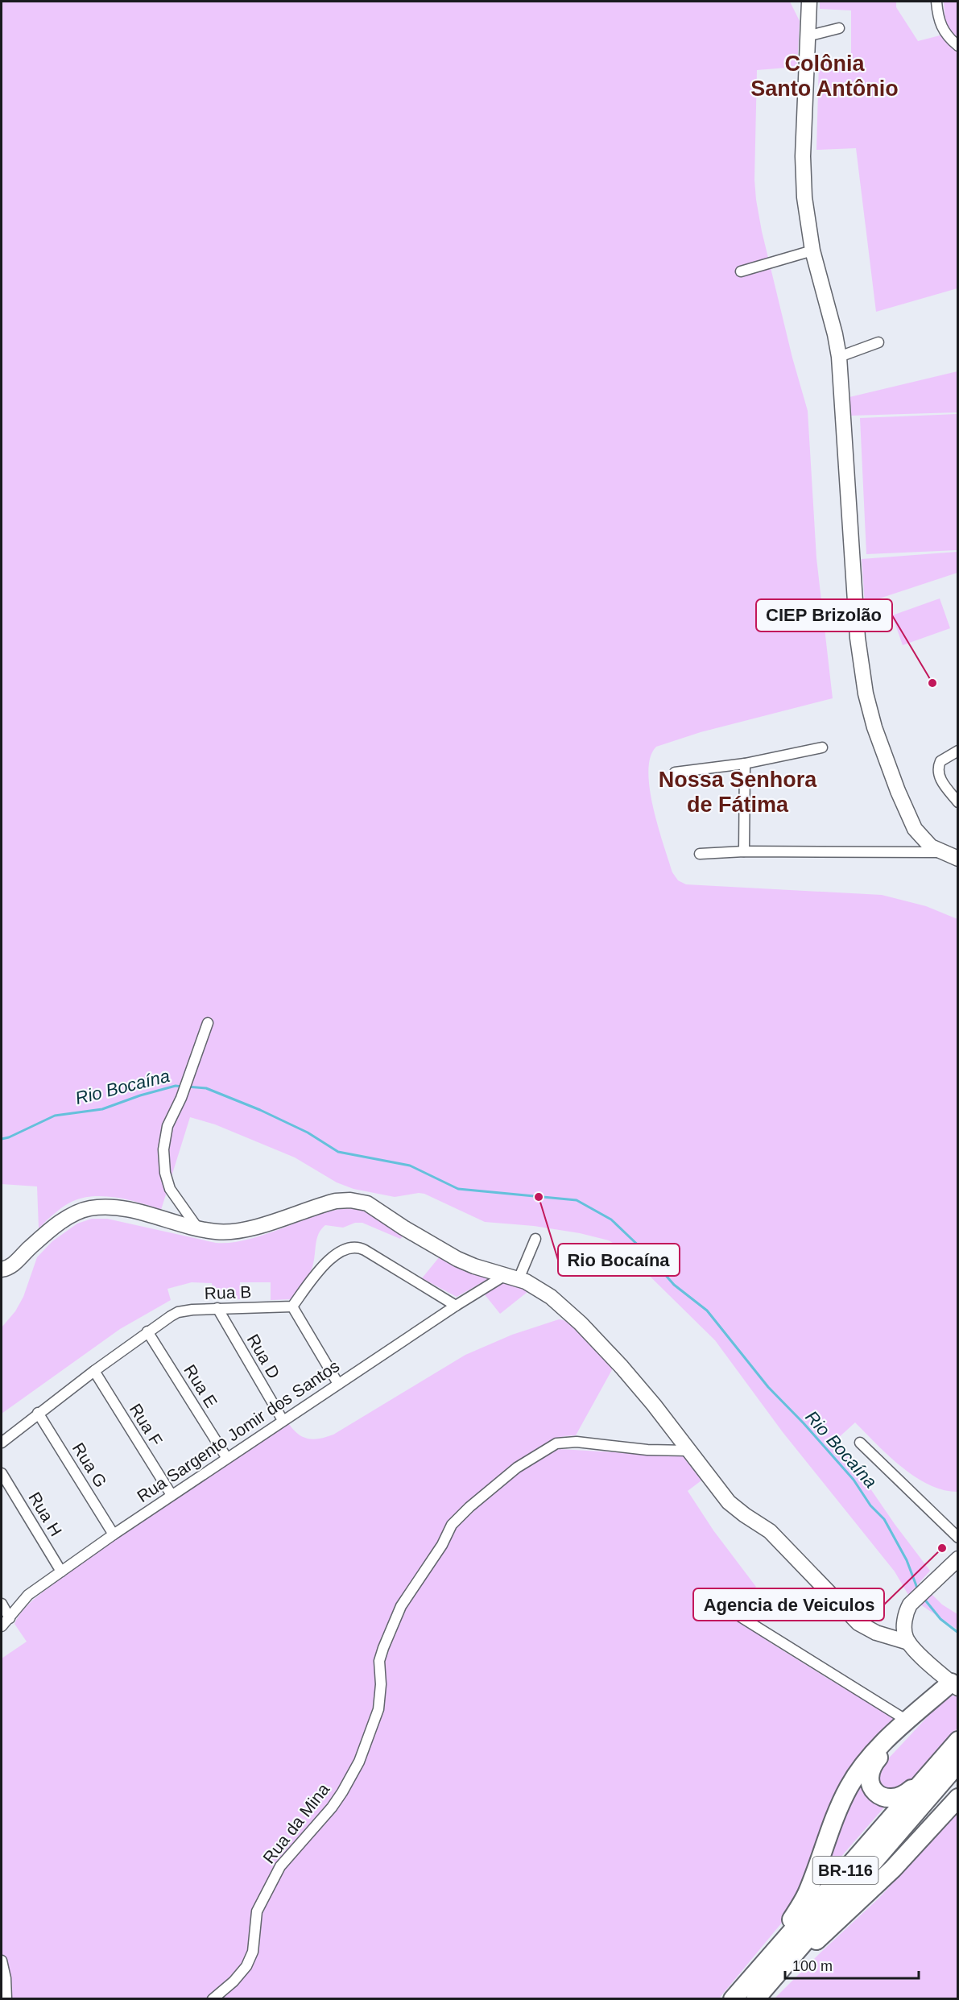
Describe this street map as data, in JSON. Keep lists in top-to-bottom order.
{
  "streets": {
    "highway": ["BR-116"],
    "street": [
      "Rua B",
      "Rua D",
      "Rua E",
      "Rua F",
      "Rua Sargento Jomir dos Santos",
      "Rua G",
      "Rua H",
      "Rua da Mina"
    ]
  },
  "crossings": [
    ["Rua B", "Rua D"],
    ["Rua B", "Rua E"],
    ["Rua B", "Rua F"],
    ["Rua B", "Rua G"],
    ["Rua D", "Rua Sargento Jomir dos Santos"],
    ["Rua E", "Rua Sargento Jomir dos Santos"],
    ["Rua F", "Rua Sargento Jomir dos Santos"],
    ["Rua Sargento Jomir dos Santos", "Rua G"],
    ["Rua Sargento Jomir dos Santos", "Rua H"]
  ],
  "districts": ["Colônia Santo Antônio", "Nossa Senhora de Fátima"],
  "water": ["Rio Bocaína"],
  "places": ["CIEP Brizolão", "Rio Bocaína", "Agencia de Veiculos"],
  "scale_bar": "100 m"
}
